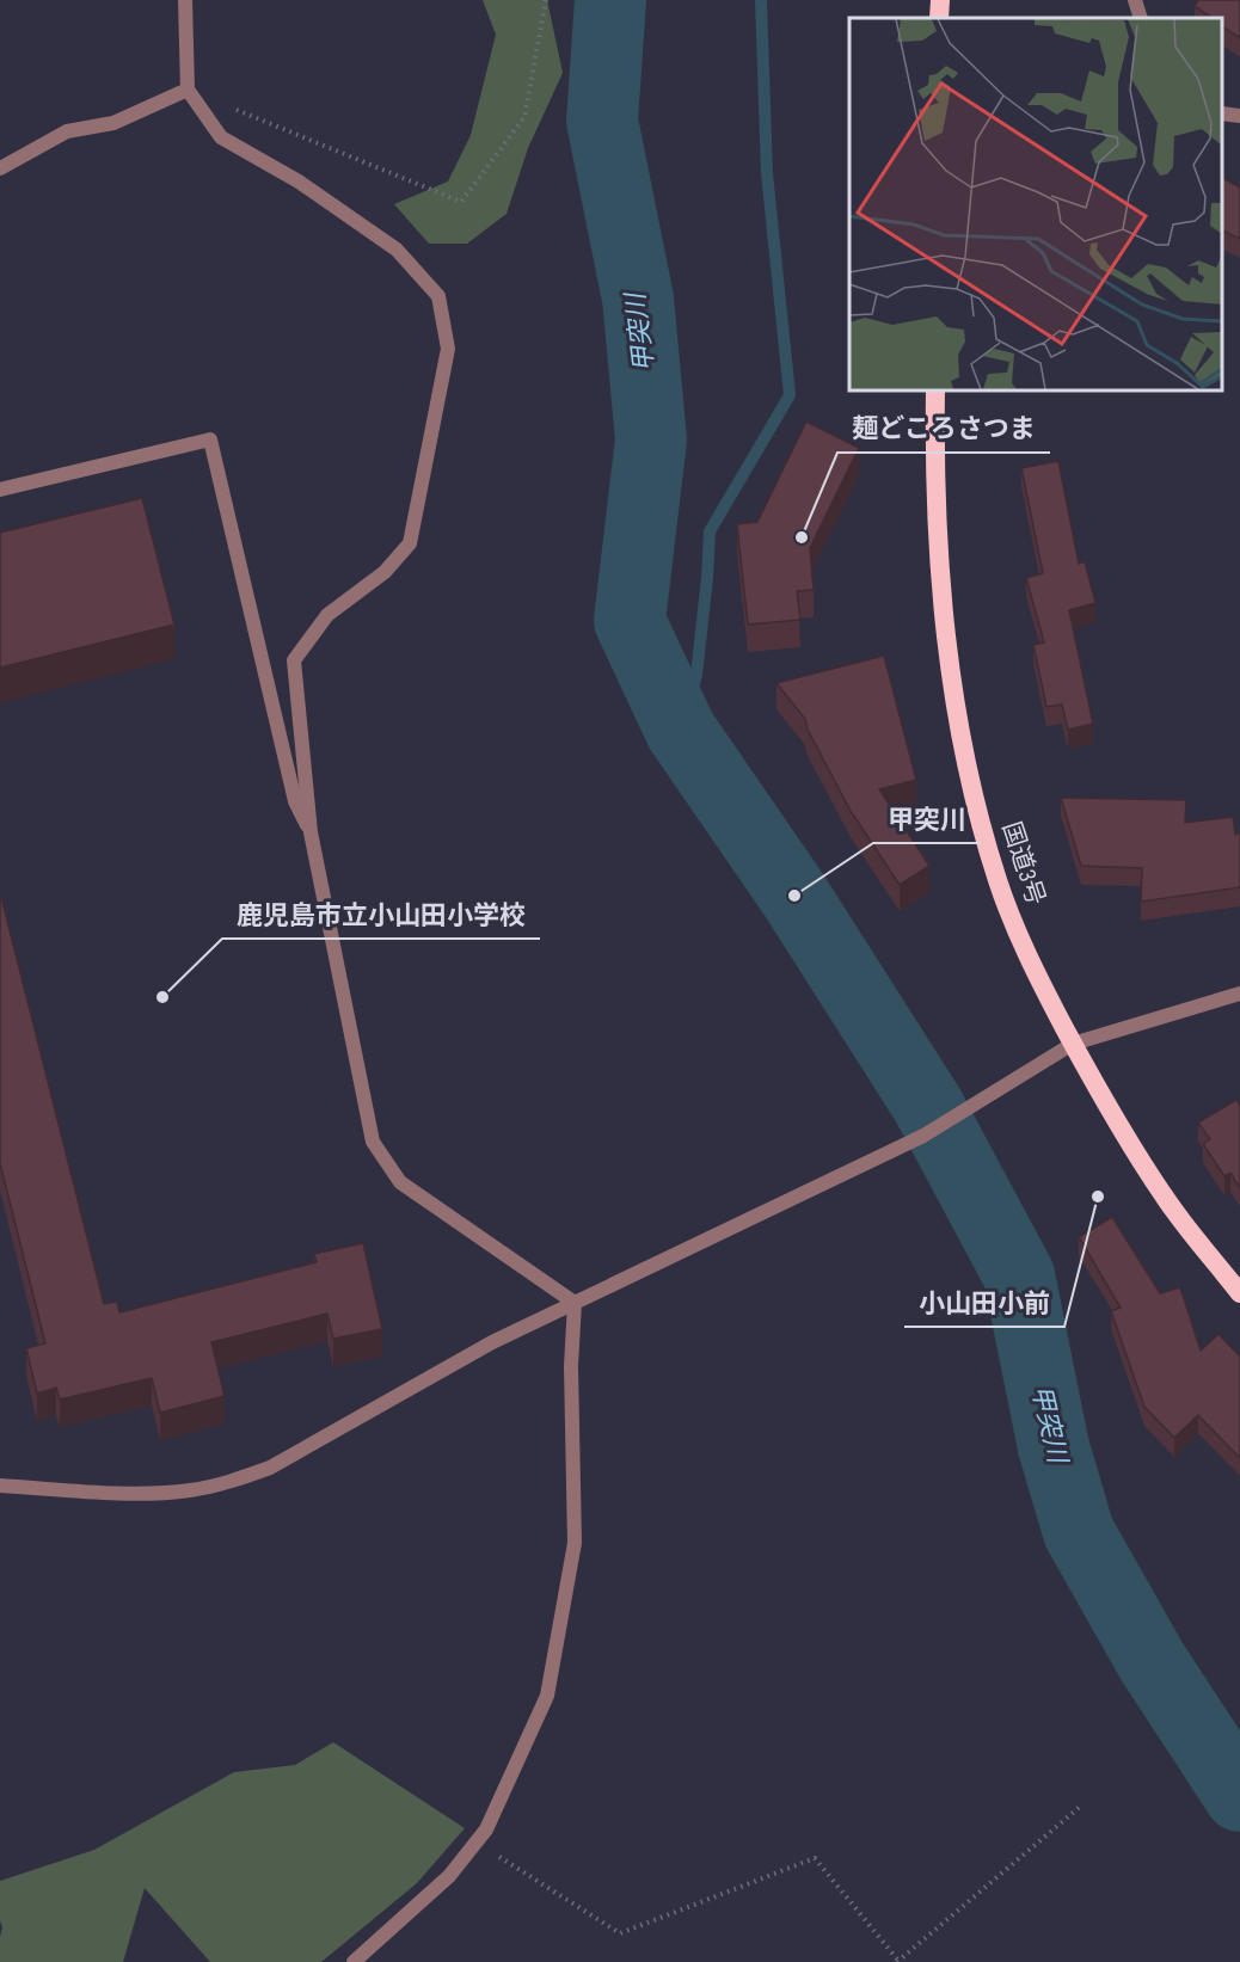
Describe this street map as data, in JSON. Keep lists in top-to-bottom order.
{
  "streets": {
    "highway": ["国道3号"]
  },
  "water": ["甲突川"],
  "places": [
    "麺どころさつま",
    "甲突川",
    "鹿児島市立小山田小学校",
    "小山田小前"
  ]
}
